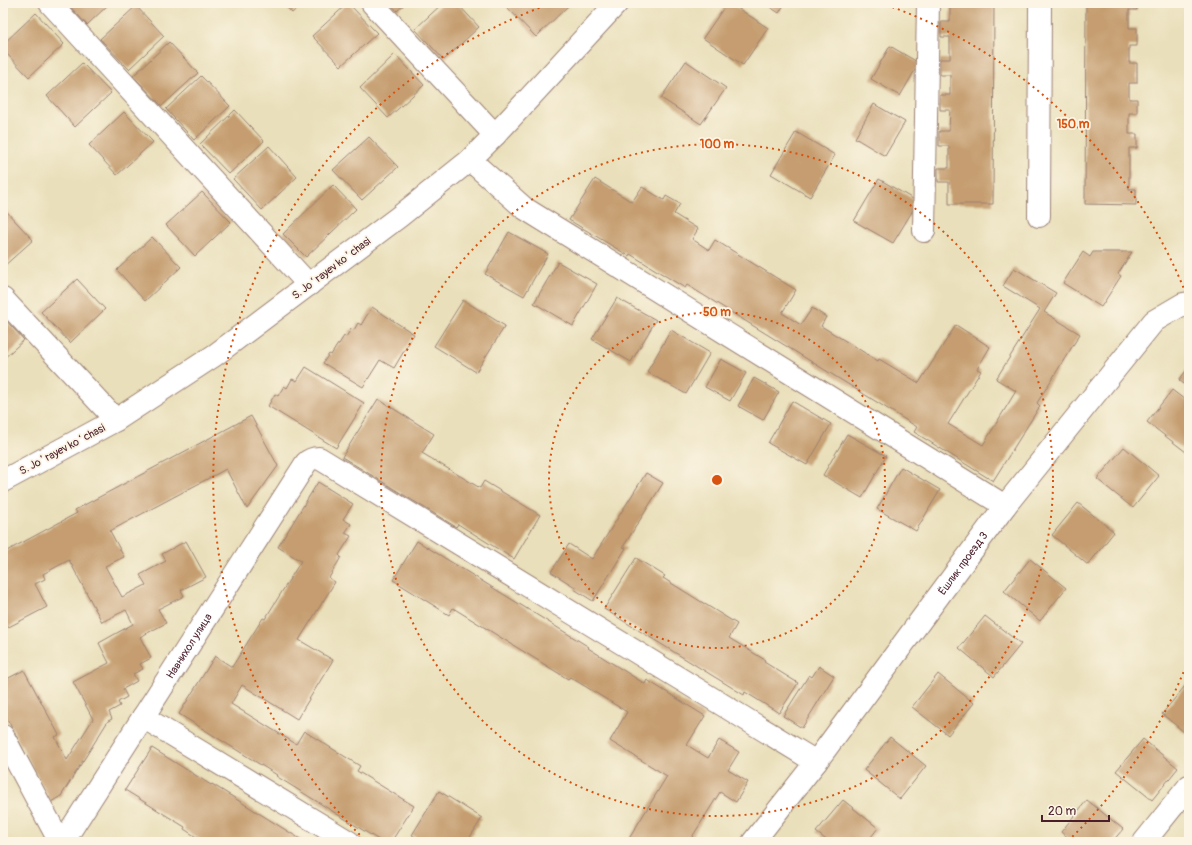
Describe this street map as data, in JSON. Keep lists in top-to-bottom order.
{
  "streets": {
    "street": ["S. Joʻrayev koʻchasi", "Ёшлик проезд 3", "Навнихол улица"]
  },
  "crossings": [
    ["Ёшлик проезд 3", "Навнихол улица"]
  ],
  "scale_bar": "20 m",
  "rings": ["150 m", "100 m", "50 m"]
}
